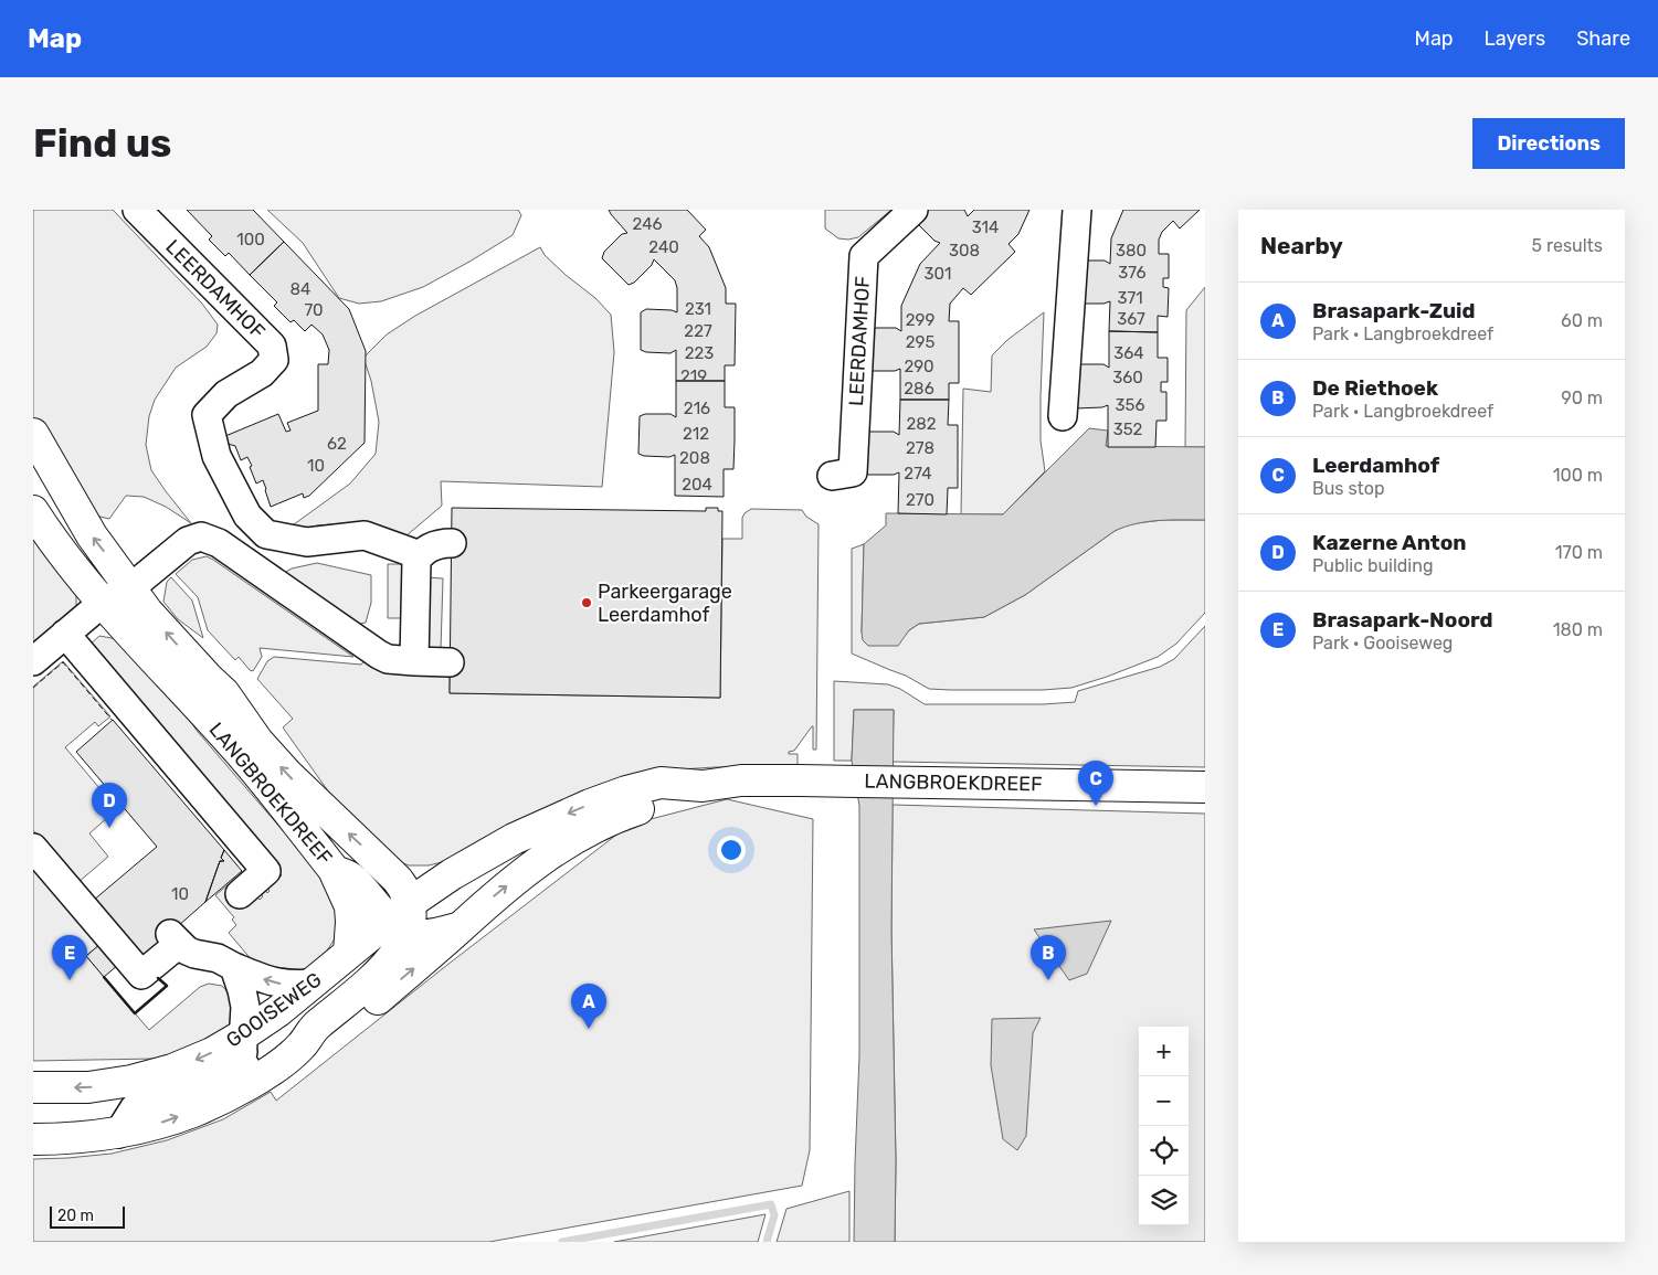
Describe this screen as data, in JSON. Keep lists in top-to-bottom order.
{
  "streets": {
    "main road": ["LANGBROEKDREEF", "GOOISEWEG"],
    "street": ["LEERDAMHOF"]
  },
  "crossings": [
    ["LANGBROEKDREEF", "GOOISEWEG"]
  ],
  "places": ["Parkeergarage Leerdamhof"],
  "house_numbers": [
    "246",
    "314",
    "100",
    "240",
    "308",
    "380",
    "376",
    "301",
    "84",
    "371",
    "231",
    "70",
    "367",
    "299",
    "227",
    "295",
    "223",
    "364",
    "290",
    "219",
    "360",
    "286",
    "356",
    "216",
    "282",
    "352",
    "212",
    "62",
    "278",
    "208",
    "10",
    "274",
    "204",
    "270",
    "10"
  ],
  "scale_bar": "20 m",
  "page": {
    "header": "Map",
    "nav": ["Map", "Layers", "Share"],
    "buttons": "Directions",
    "title": "Find us",
    "heading": ["Nearby", "5 results"],
    "list": [
      {
        "mark": "A",
        "name": "Brasapark-Zuid",
        "note": "Park · Langbroekdreef",
        "value": "60 m"
      },
      {
        "mark": "B",
        "name": "De Riethoek",
        "note": "Park · Langbroekdreef",
        "value": "90 m"
      },
      {
        "mark": "C",
        "name": "Leerdamhof",
        "note": "Bus stop",
        "value": "100 m"
      },
      {
        "mark": "D",
        "name": "Kazerne Anton",
        "note": "Public building",
        "value": "170 m"
      },
      {
        "mark": "E",
        "name": "Brasapark-Noord",
        "note": "Park · Gooiseweg",
        "value": "180 m"
      }
    ],
    "pins": [
      "C",
      "D",
      "B",
      "E",
      "A"
    ],
    "map_buttons": ["+", "−"],
    "scale": "20 m"
  }
}
